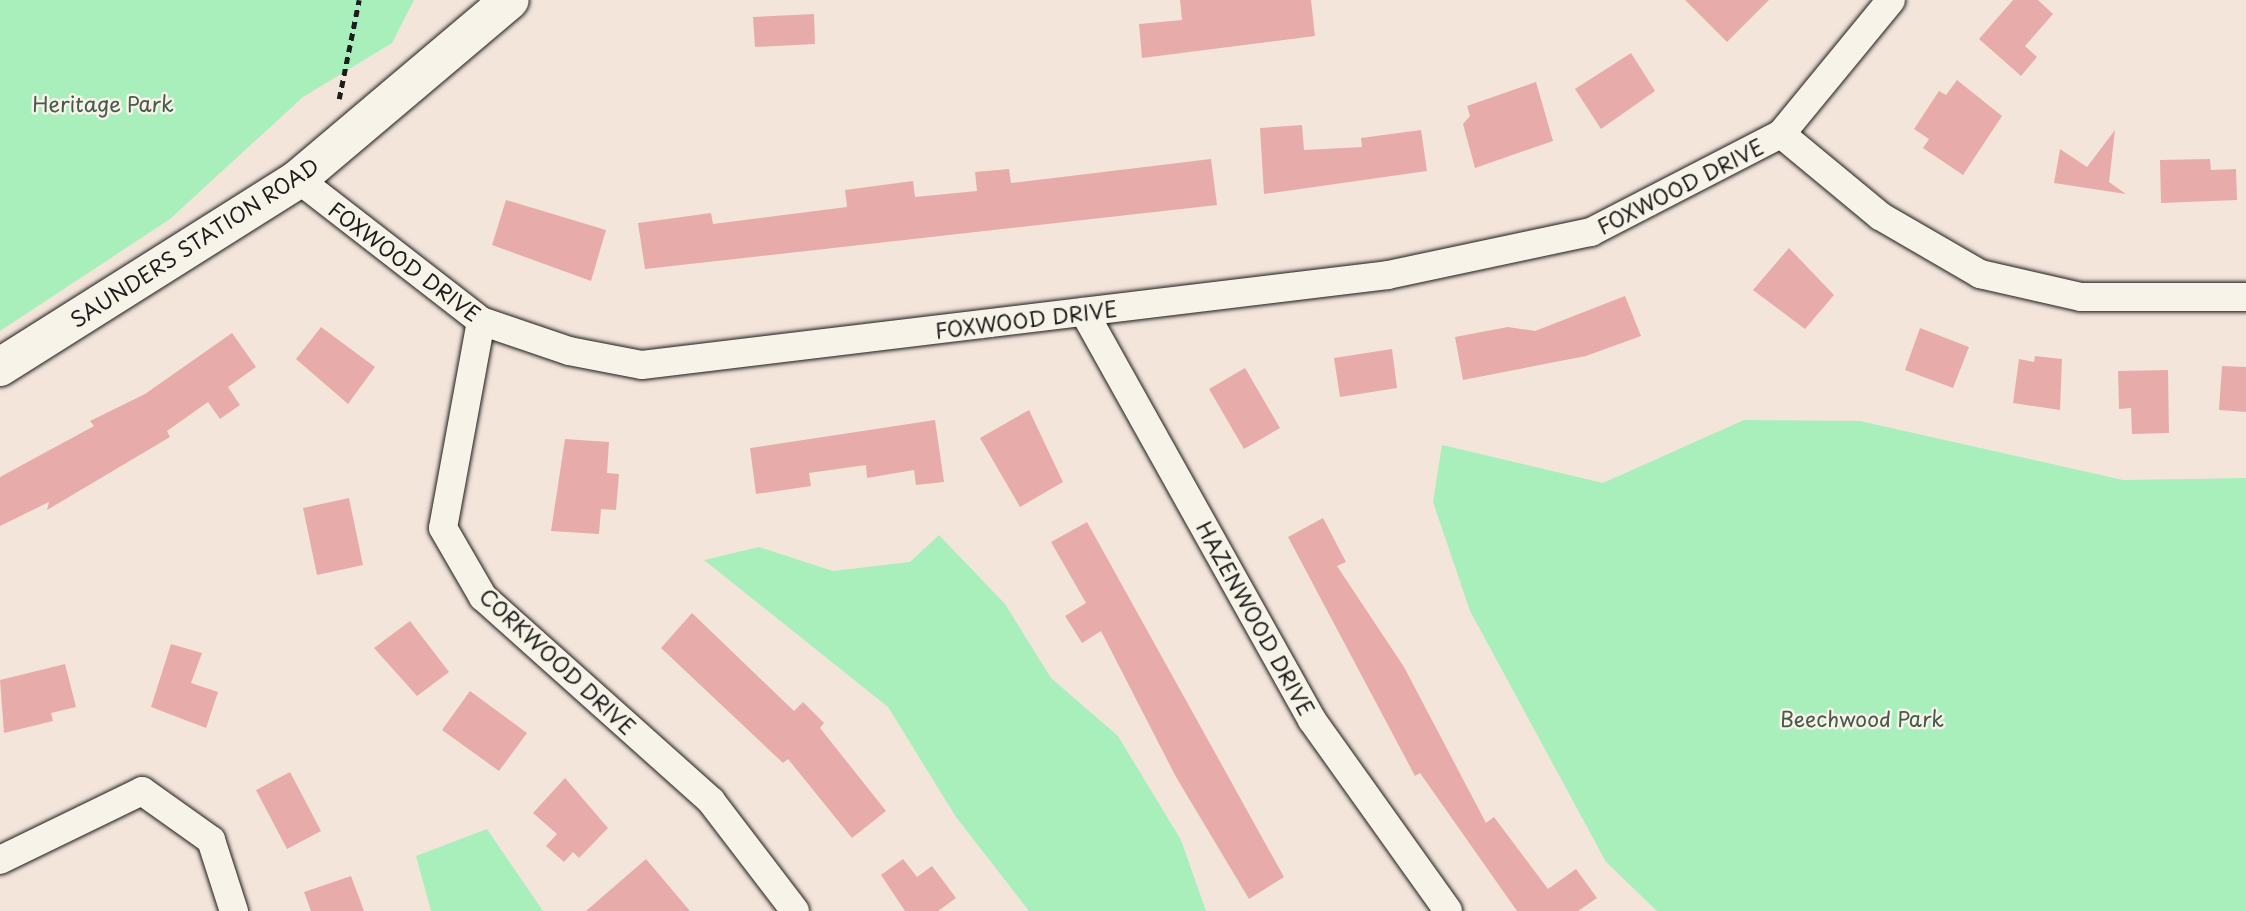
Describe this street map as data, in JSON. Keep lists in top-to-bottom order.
{
  "streets": {
    "street": [
      "FOXWOOD DRIVE",
      "SAUNDERS STATION ROAD",
      "HAZENWOOD DRIVE",
      "CORKWOOD DRIVE"
    ]
  },
  "crossings": [
    ["FOXWOOD DRIVE", "SAUNDERS STATION ROAD"],
    ["FOXWOOD DRIVE", "HAZENWOOD DRIVE"],
    ["FOXWOOD DRIVE", "CORKWOOD DRIVE"]
  ],
  "parks": ["Heritage Park", "Beechwood Park"]
}
